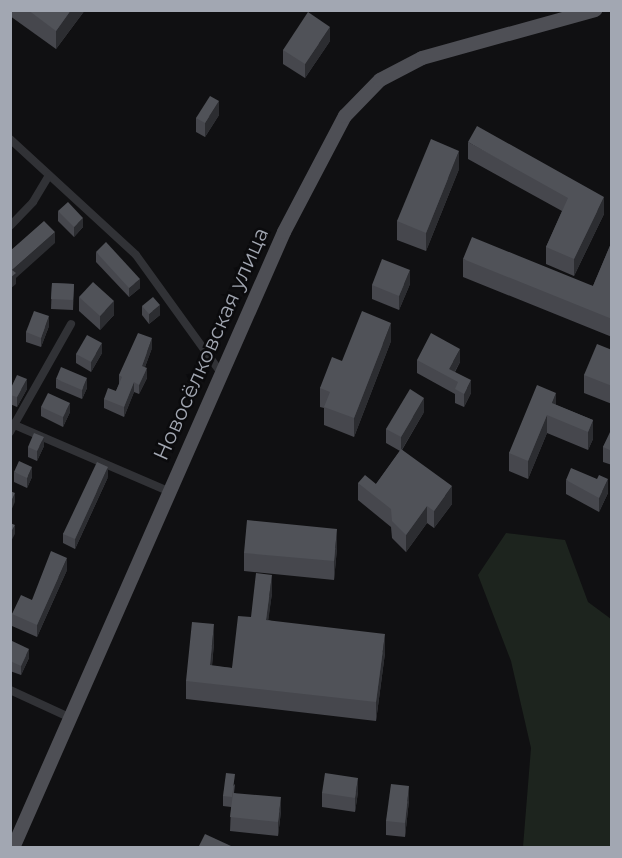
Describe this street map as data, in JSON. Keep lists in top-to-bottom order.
{
  "streets": {
    "main road": ["Новосёлковская улица"]
  }
}
